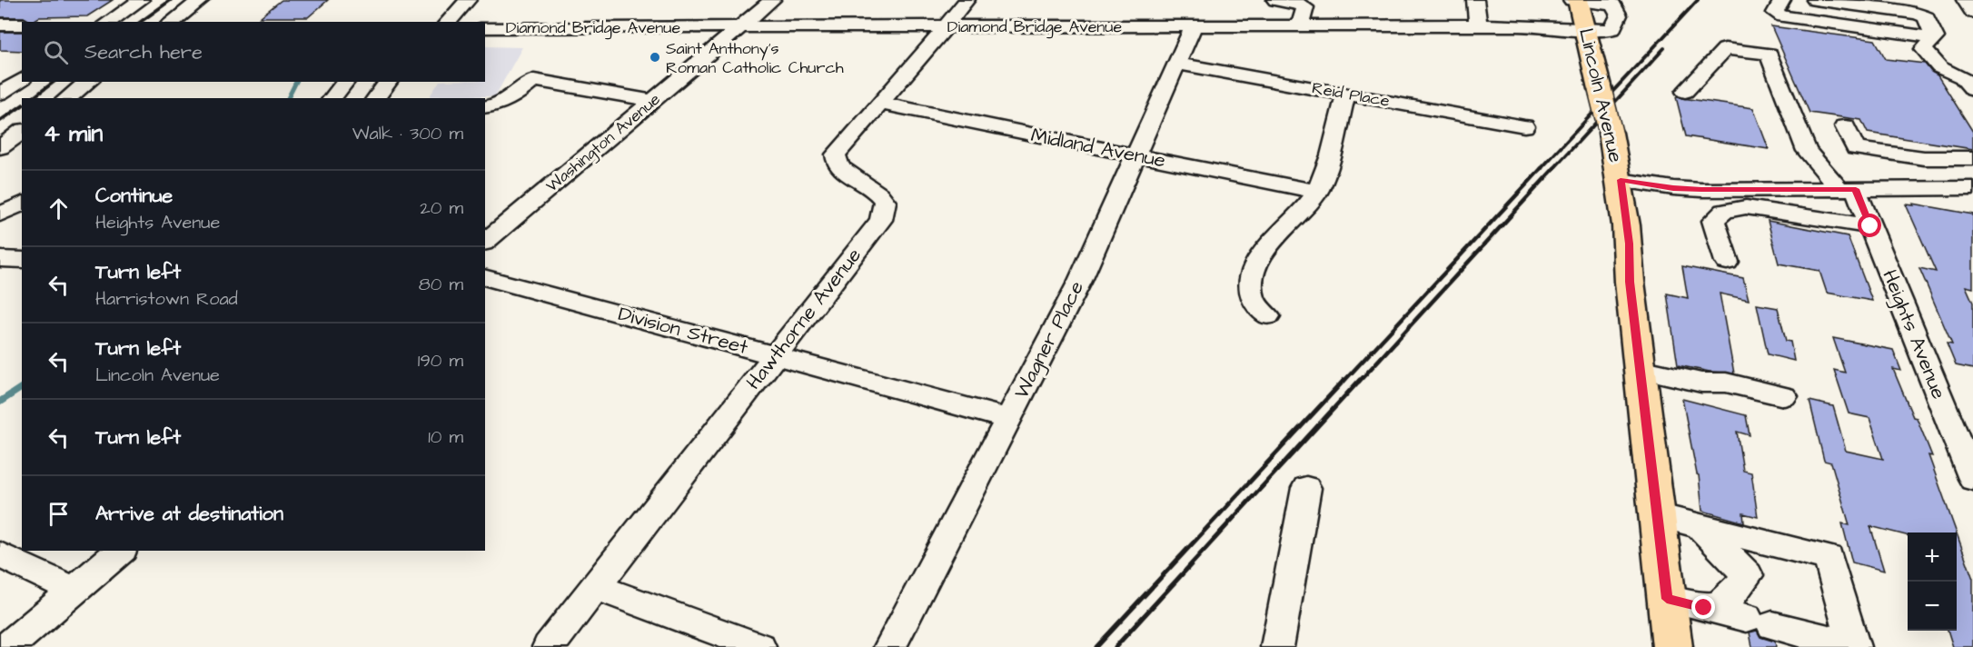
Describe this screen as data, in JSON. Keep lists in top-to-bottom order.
{
  "streets": {
    "main road": ["Lincoln Avenue"],
    "street": [
      "Diamond Bridge Avenue",
      "Reid Place",
      "Washington Avenue",
      "Midland Avenue",
      "Hawthorne Avenue",
      "Division Street",
      "Heights Avenue",
      "Wagner Place"
    ]
  },
  "crossings": [
    ["Diamond Bridge Avenue", "Lincoln Avenue"],
    ["Diamond Bridge Avenue", "Washington Avenue"],
    ["Diamond Bridge Avenue", "Hawthorne Avenue"],
    ["Diamond Bridge Avenue", "Wagner Place"],
    ["Reid Place", "Wagner Place"],
    ["Midland Avenue", "Hawthorne Avenue"],
    ["Midland Avenue", "Wagner Place"],
    ["Hawthorne Avenue", "Division Street"],
    ["Division Street", "Wagner Place"]
  ],
  "places": ["Saint Anthony's Roman Catholic Church"],
  "page": {
    "search": "Search here",
    "heading": ["4 min", "Walk · 300 m"],
    "list": [
      ["Continue", "Heights Avenue", "20 m"],
      ["Turn left", "Harristown Road", "80 m"],
      ["Turn left", "Lincoln Avenue", "190 m"],
      ["Turn left", "10 m"],
      "Arrive at destination"
    ],
    "map_buttons": ["+", "−"]
  }
}
